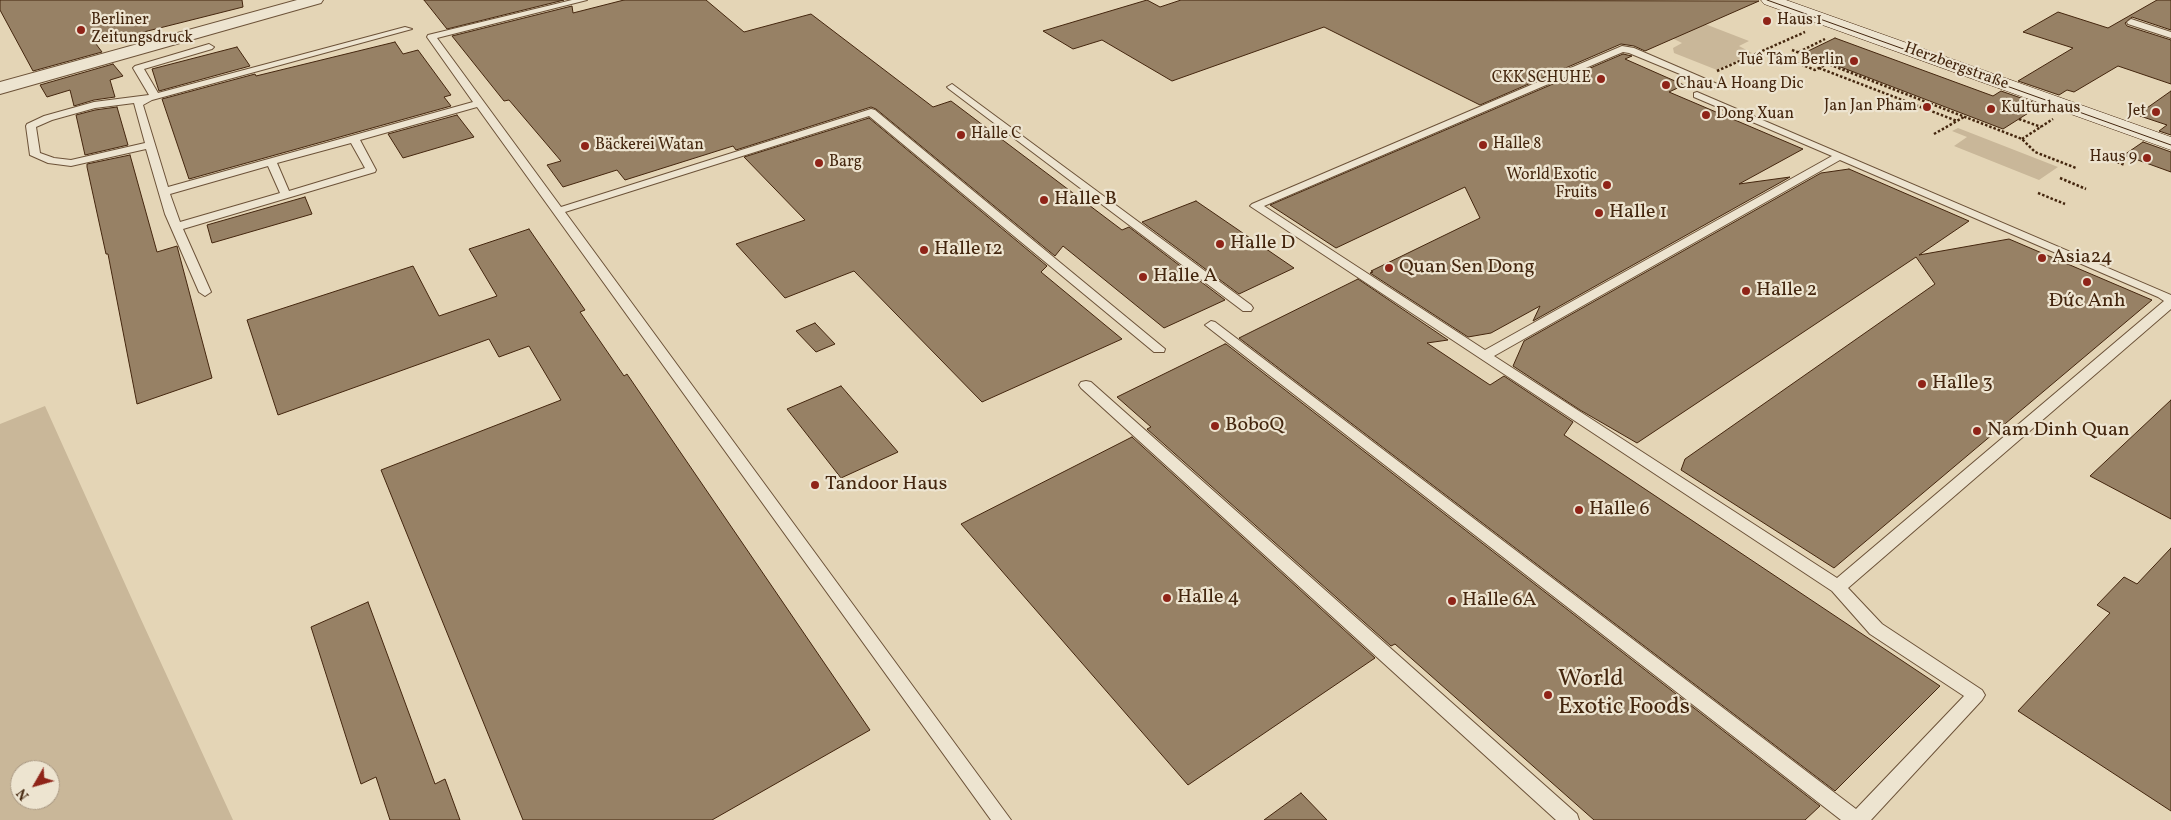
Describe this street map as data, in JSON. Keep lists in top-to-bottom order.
{
  "streets": {
    "street": ["Herzbergstraße"]
  },
  "places": [
    "Haus 1",
    "Berliner Zeitungsdruck",
    "Tuê Tâm Berlin",
    "CKK SCHUHE",
    "Chau A Hoang Dic",
    "Jan Jan Pham",
    "Kulturhaus",
    "Jet",
    "Dong Xuan",
    "Halle C",
    "Halle 8",
    "Bäckerei Watan",
    "Haus 9",
    "Barg",
    "World Exotic Fruits",
    "Halle B",
    "Halle 1",
    "Halle D",
    "Halle 12",
    "Asia24",
    "Quan Sen Dong",
    "Halle A",
    "Đức Anh",
    "Halle 2",
    "Halle 3",
    "BoboQ",
    "Nam Dinh Quan",
    "Tandoor Haus",
    "Halle 6",
    "Halle 4",
    "Halle 6A",
    "World Exotic Foods"
  ],
  "north": "bottom left"
}
